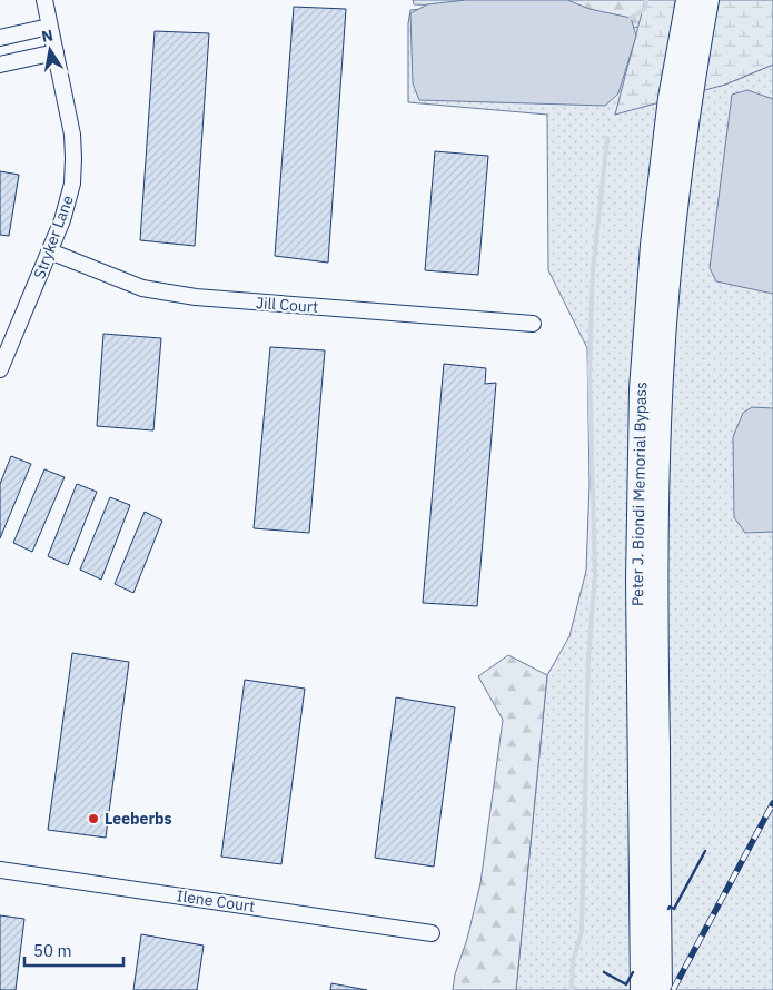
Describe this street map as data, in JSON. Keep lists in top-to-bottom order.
{
  "streets": {
    "highway": ["Peter J. Biondi Memorial Bypass"],
    "street": ["Stryker Lane", "Jill Court", "Ilene Court"]
  },
  "crossings": [
    ["Stryker Lane", "Jill Court"]
  ],
  "places": ["Leeberbs"],
  "scale_bar": "50 m",
  "north": "top"
}
